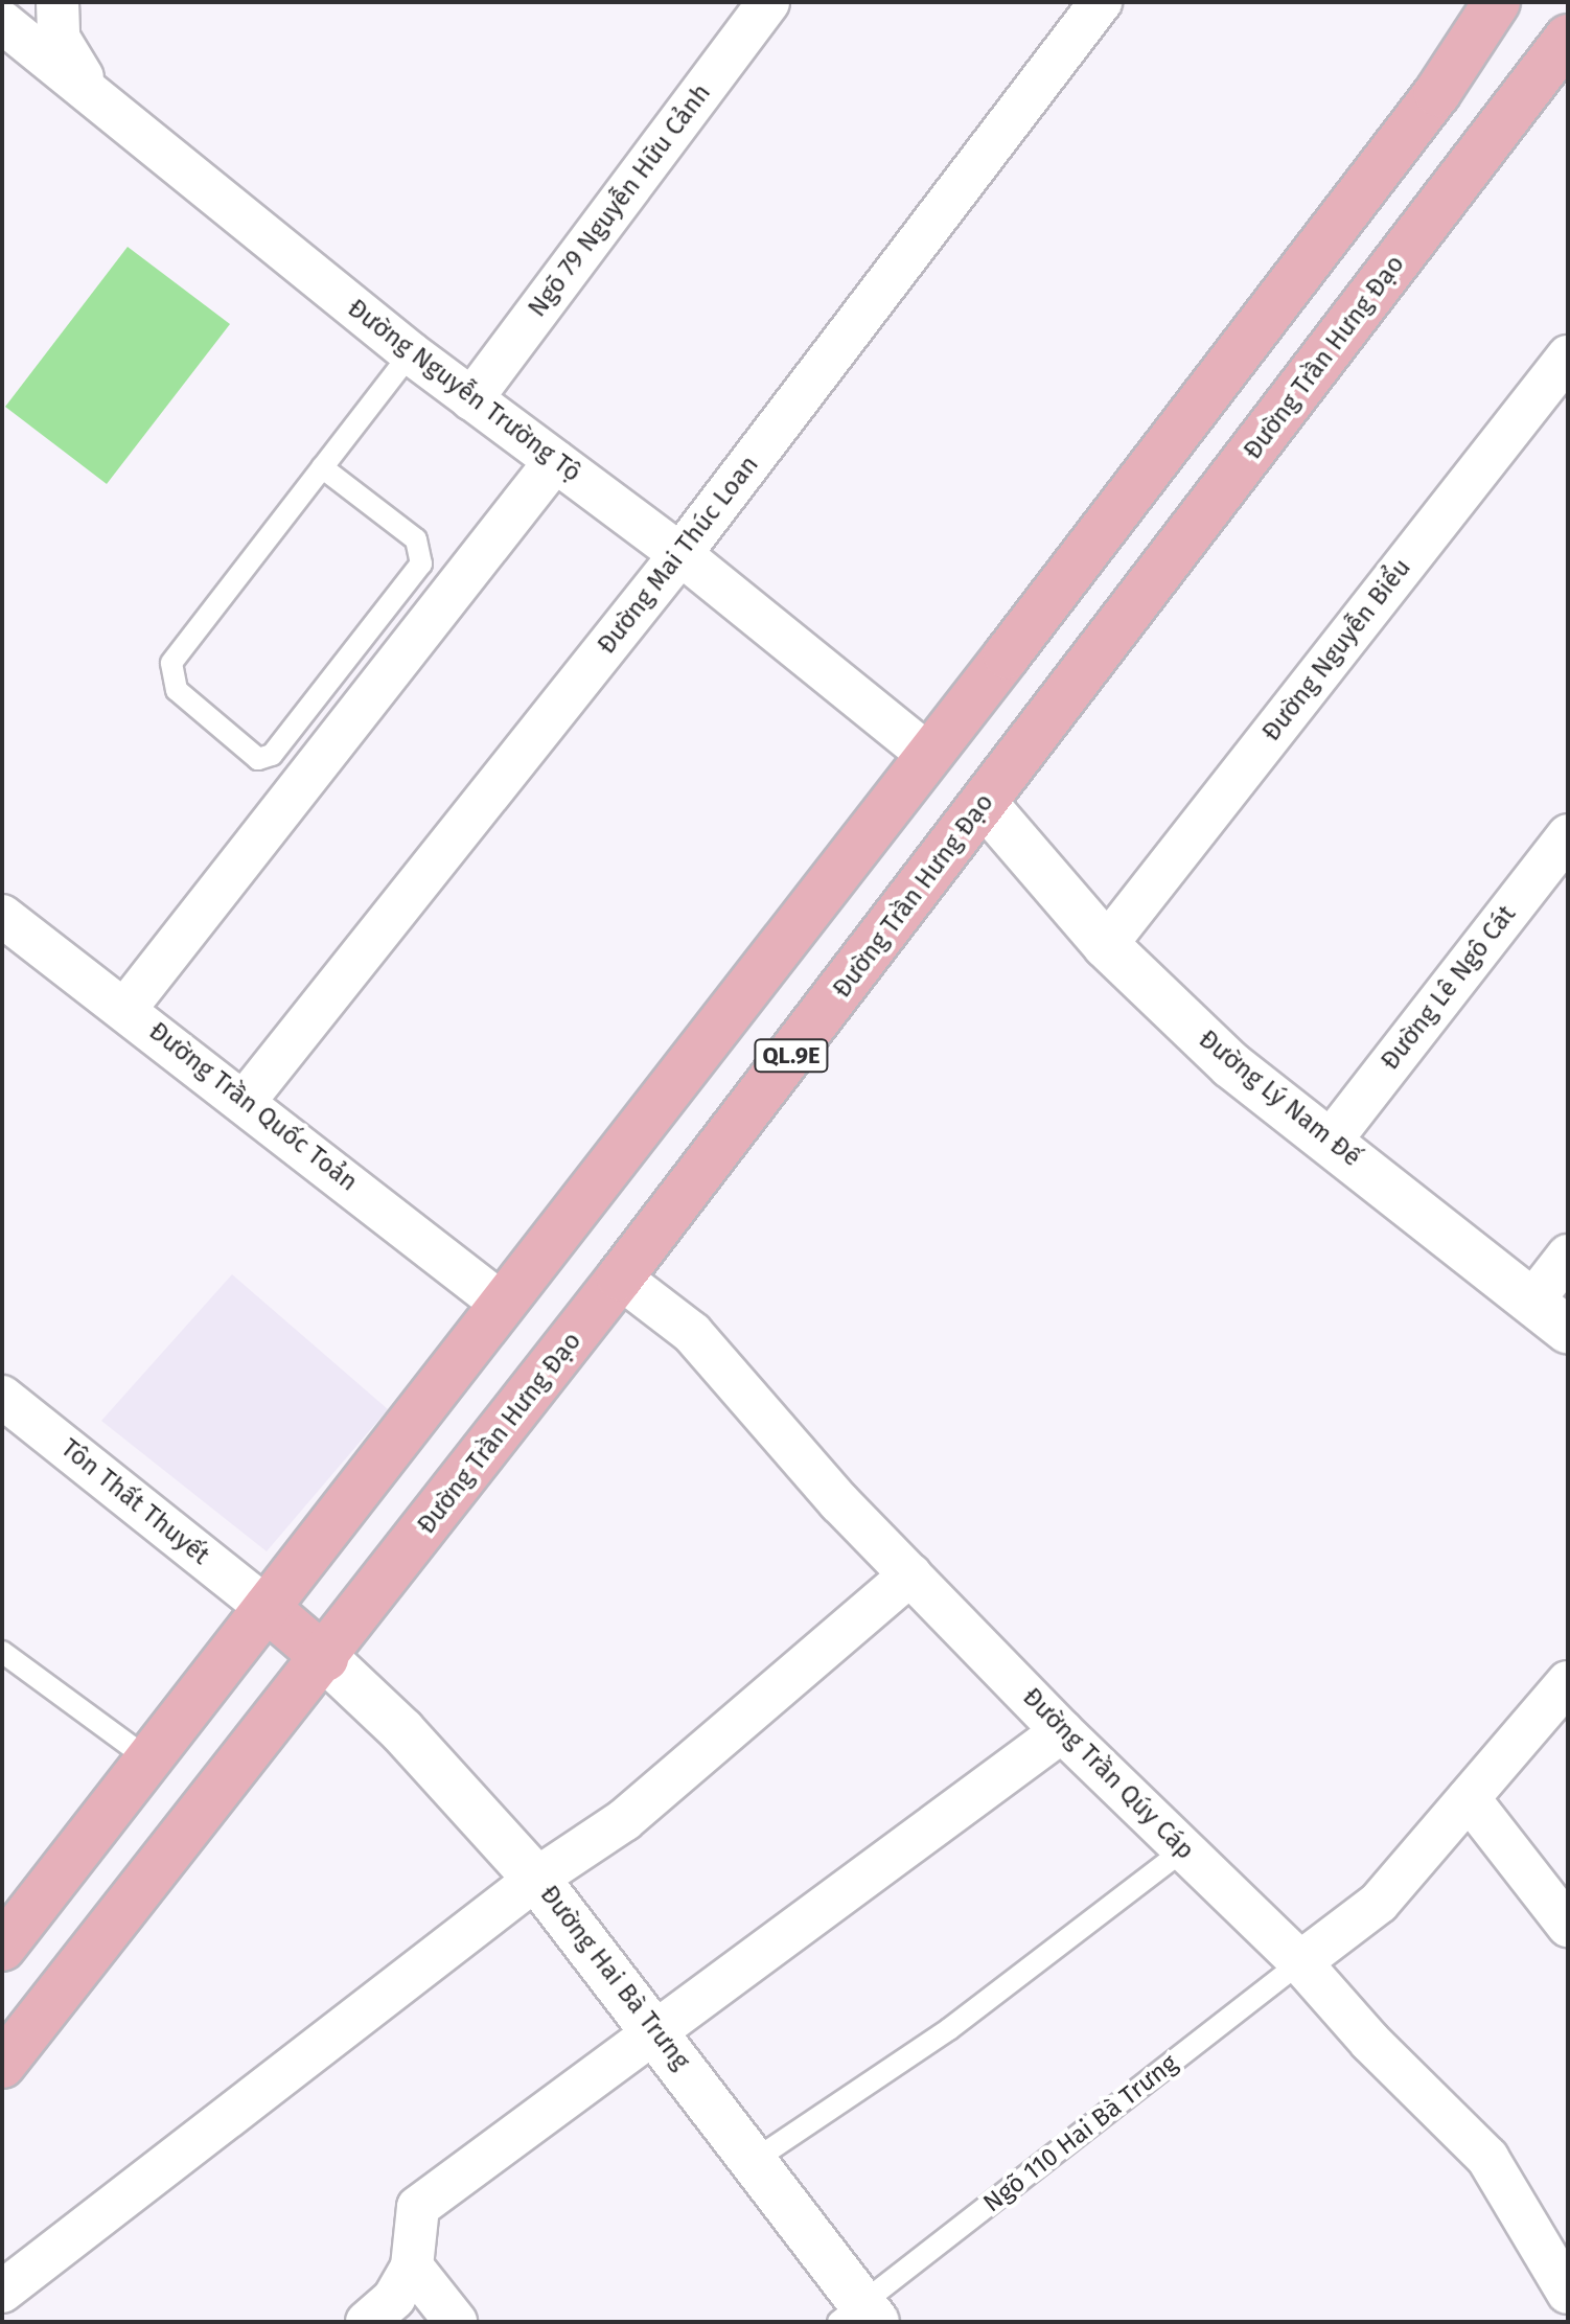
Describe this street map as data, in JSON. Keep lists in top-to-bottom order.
{
  "streets": {
    "main road": ["Đường Trần Hưng Đạo", "QL.9E"],
    "street": [
      "Ngõ 79 Nguyễn Hữu Cảnh",
      "Đường Nguyễn Trường Tộ",
      "Đường Mai Thúc Loan",
      "Đường Nguyễn Biểu",
      "Đường Lê Ngô Cát",
      "Đường Lý Nam Đế",
      "Đường Trần Quốc Toản",
      "Tôn Thất Thuyết",
      "Đường Trần Qúy Cáp",
      "Đường Hai Bà Trưng"
    ],
    "lane": ["Ngõ 110 Hai Bà Trưng"]
  },
  "crossings": [
    ["Ngõ 79 Nguyễn Hữu Cảnh", "Đường Nguyễn Trường Tộ"],
    ["Đường Trần Hưng Đạo", "Đường Lý Nam Đế"],
    ["Đường Trần Hưng Đạo", "Đường Trần Qúy Cáp"],
    ["Đường Trần Hưng Đạo", "Đường Hai Bà Trưng"],
    ["Đường Nguyễn Trường Tộ", "Đường Mai Thúc Loan"],
    ["Đường Nguyễn Trường Tộ", "QL.9E"],
    ["Đường Mai Thúc Loan", "Đường Trần Quốc Toản"],
    ["Đường Nguyễn Biểu", "Đường Lý Nam Đế"],
    ["Đường Lê Ngô Cát", "Đường Lý Nam Đế"],
    ["QL.9E", "Đường Trần Quốc Toản"],
    ["QL.9E", "Tôn Thất Thuyết"],
    ["Đường Trần Qúy Cáp", "Ngõ 110 Hai Bà Trưng"],
    ["Đường Hai Bà Trưng", "Ngõ 110 Hai Bà Trưng"]
  ]
}
